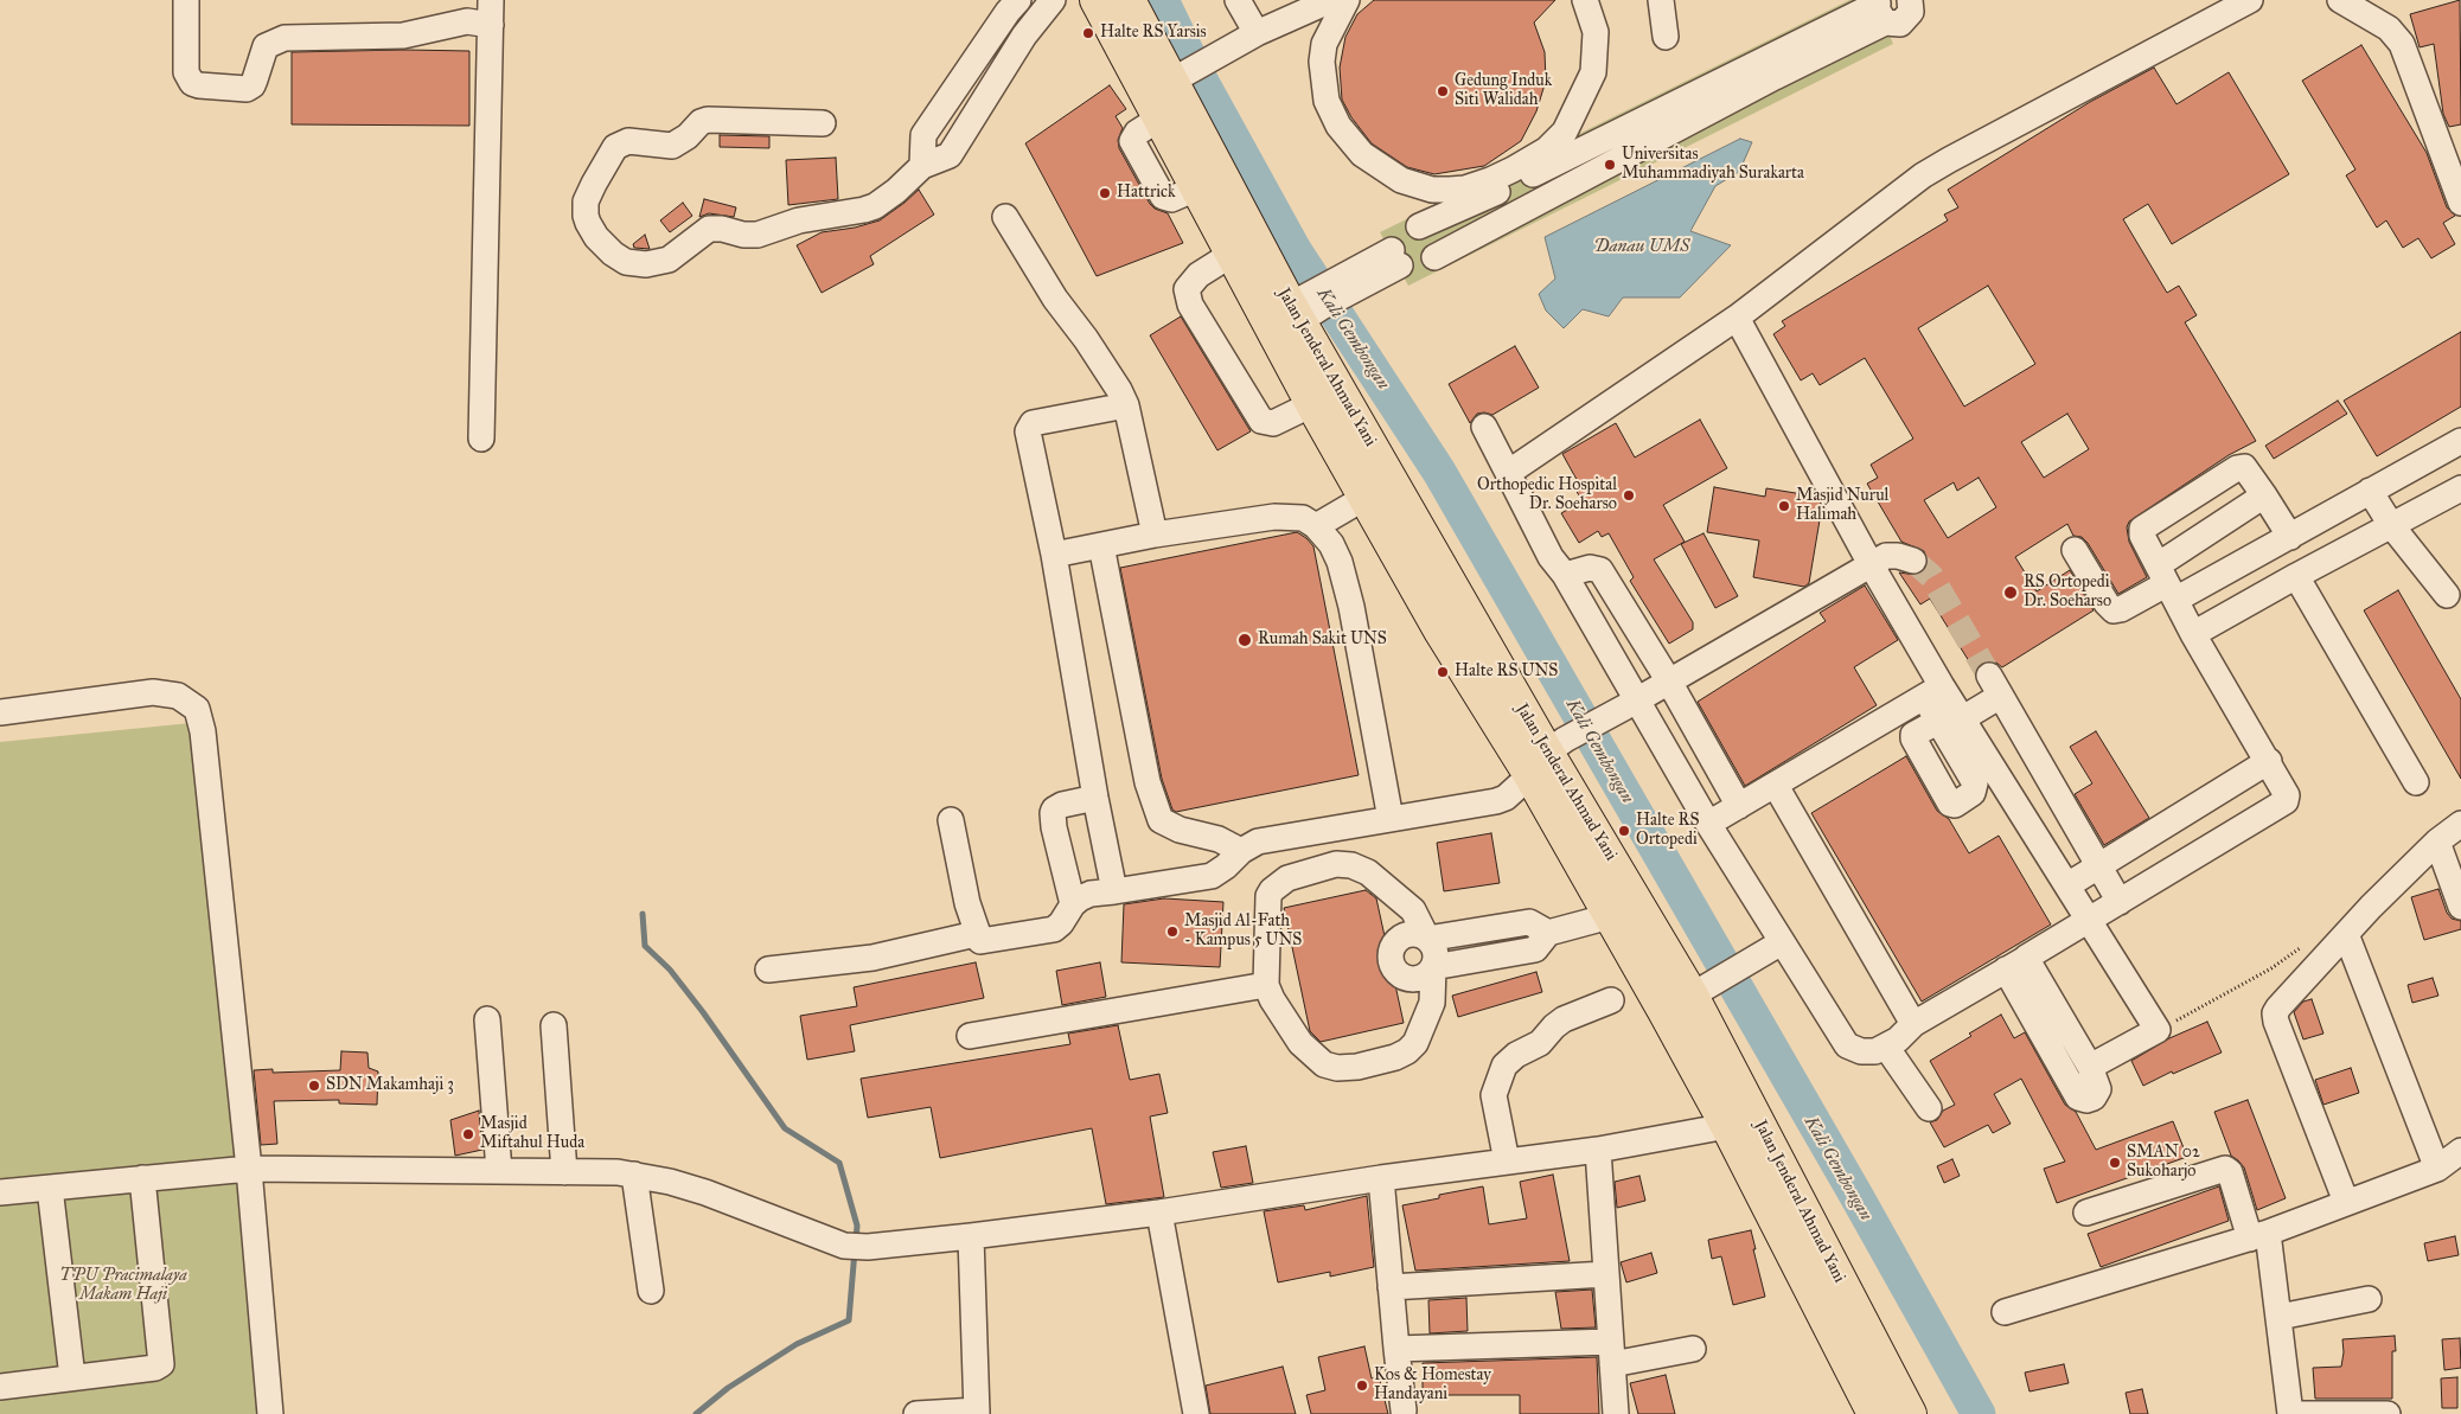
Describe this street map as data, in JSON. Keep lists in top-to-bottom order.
{
  "streets": {
    "highway": ["Jalan Jenderal Ahmad Yani"]
  },
  "water": ["Danau UMS", "Kali Gembongan"],
  "parks": ["TPU Pracimalaya Makam Haji"],
  "places": [
    "Halte RS Yarsis",
    "Gedung Induk Siti Walidah",
    "Universitas Muhammadiyah Surakarta",
    "Hattrick",
    "Orthopedic Hospital Dr. Soeharso",
    "Masjid Nurul Halimah",
    "RS Ortopedi Dr. Soeharso",
    "Rumah Sakit UNS",
    "Halte RS UNS",
    "Halte RS Ortopedi",
    "Masjid Al-Fath - Kampus 5 UNS",
    "SDN Makamhaji 3",
    "Masjid Miftahul Huda",
    "SMAN 02 Sukoharjo",
    "Kos & Homestay Handayani"
  ]
}
